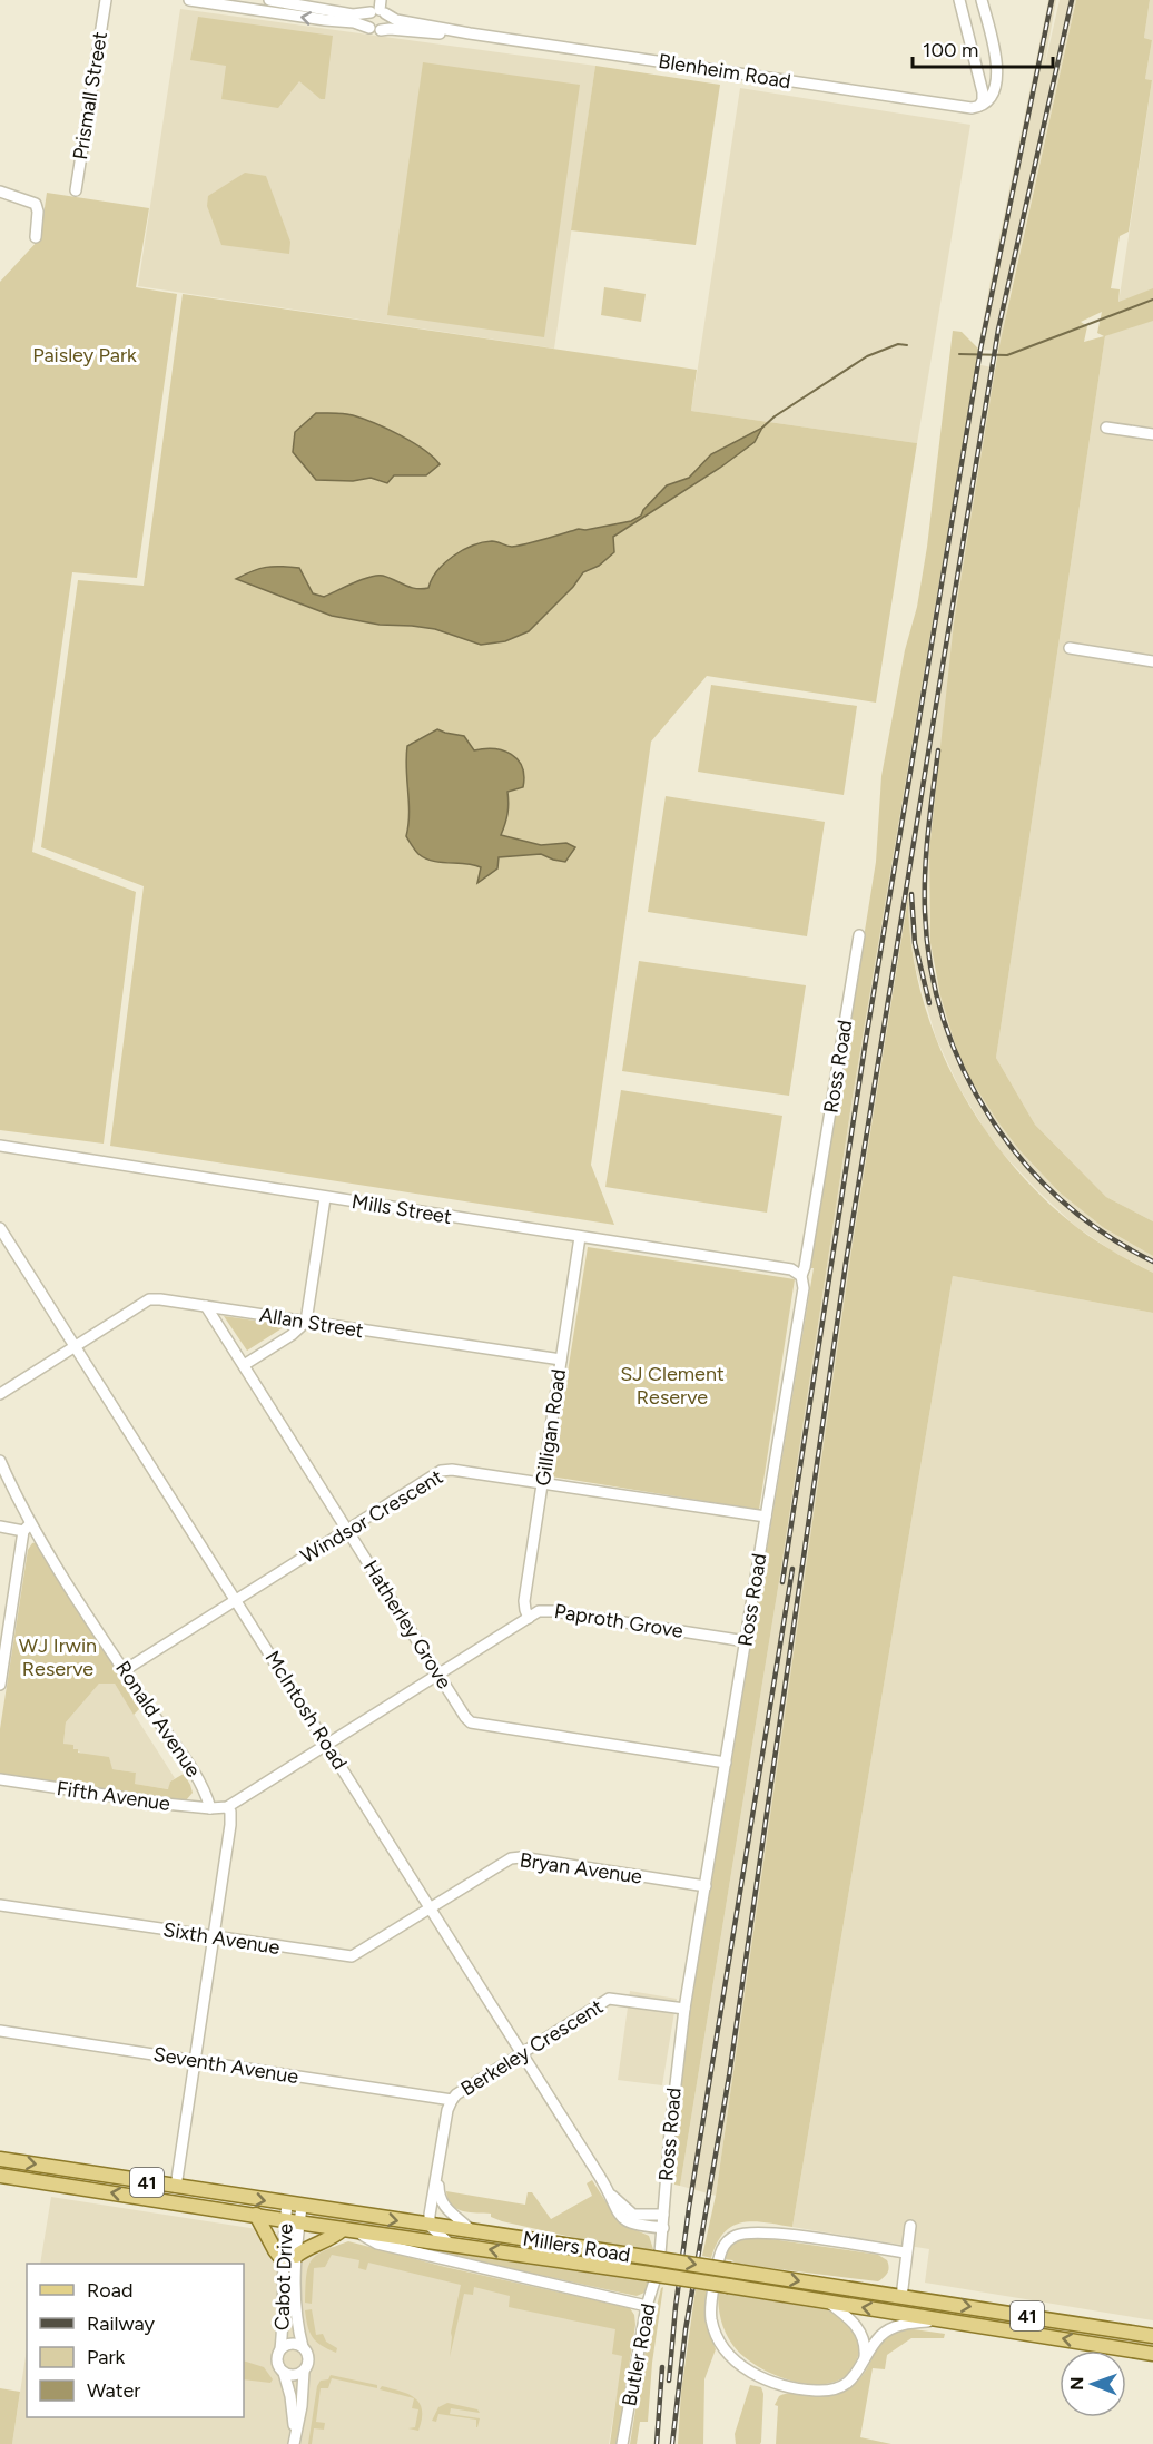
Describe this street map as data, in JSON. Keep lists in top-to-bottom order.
{
  "streets": {
    "main road": ["41", "Millers Road"],
    "street": [
      "Blenheim Road",
      "Prismall Street",
      "Ross Road",
      "Mills Street",
      "Allan Street",
      "Gilligan Road",
      "Windsor Crescent",
      "Paproth Grove",
      "Hatherley Grove",
      "McIntosh Road",
      "Ronald Avenue",
      "Fifth Avenue",
      "Bryan Avenue",
      "Sixth Avenue",
      "Berkeley Crescent",
      "Seventh Avenue",
      "Cabot Drive",
      "Butler Road"
    ]
  },
  "crossings": [
    ["Ross Road", "Mills Street"],
    ["Ross Road", "Windsor Crescent"],
    ["Ross Road", "Paproth Grove"],
    ["Ross Road", "Hatherley Grove"],
    ["Ross Road", "McIntosh Road"],
    ["Ross Road", "Bryan Avenue"],
    ["Ross Road", "Berkeley Crescent"],
    ["Ross Road", "Millers Road"],
    ["Ross Road", "Butler Road"],
    ["Mills Street", "Gilligan Road"],
    ["Allan Street", "Gilligan Road"],
    ["Allan Street", "Hatherley Grove"],
    ["Allan Street", "McIntosh Road"],
    ["Gilligan Road", "Windsor Crescent"],
    ["Gilligan Road", "Paproth Grove"],
    ["Windsor Crescent", "Hatherley Grove"],
    ["Windsor Crescent", "McIntosh Road"],
    ["Windsor Crescent", "Ronald Avenue"],
    ["Paproth Grove", "Hatherley Grove"],
    ["Paproth Grove", "McIntosh Road"],
    ["Paproth Grove", "Fifth Avenue"],
    ["McIntosh Road", "Bryan Avenue"],
    ["McIntosh Road", "Sixth Avenue"],
    ["McIntosh Road", "Berkeley Crescent"],
    ["Ronald Avenue", "Fifth Avenue"],
    ["Bryan Avenue", "Sixth Avenue"],
    ["Berkeley Crescent", "Seventh Avenue"],
    ["Berkeley Crescent", "Millers Road"],
    ["Millers Road", "Cabot Drive"],
    ["Millers Road", "Butler Road"]
  ],
  "parks": ["Paisley Park", "SJ Clement Reserve", "WJ Irwin Reserve"],
  "legend": [
    "Road",
    "Railway",
    "Park",
    "Water"
  ],
  "scale_bar": "100 m",
  "north": "left"
}
